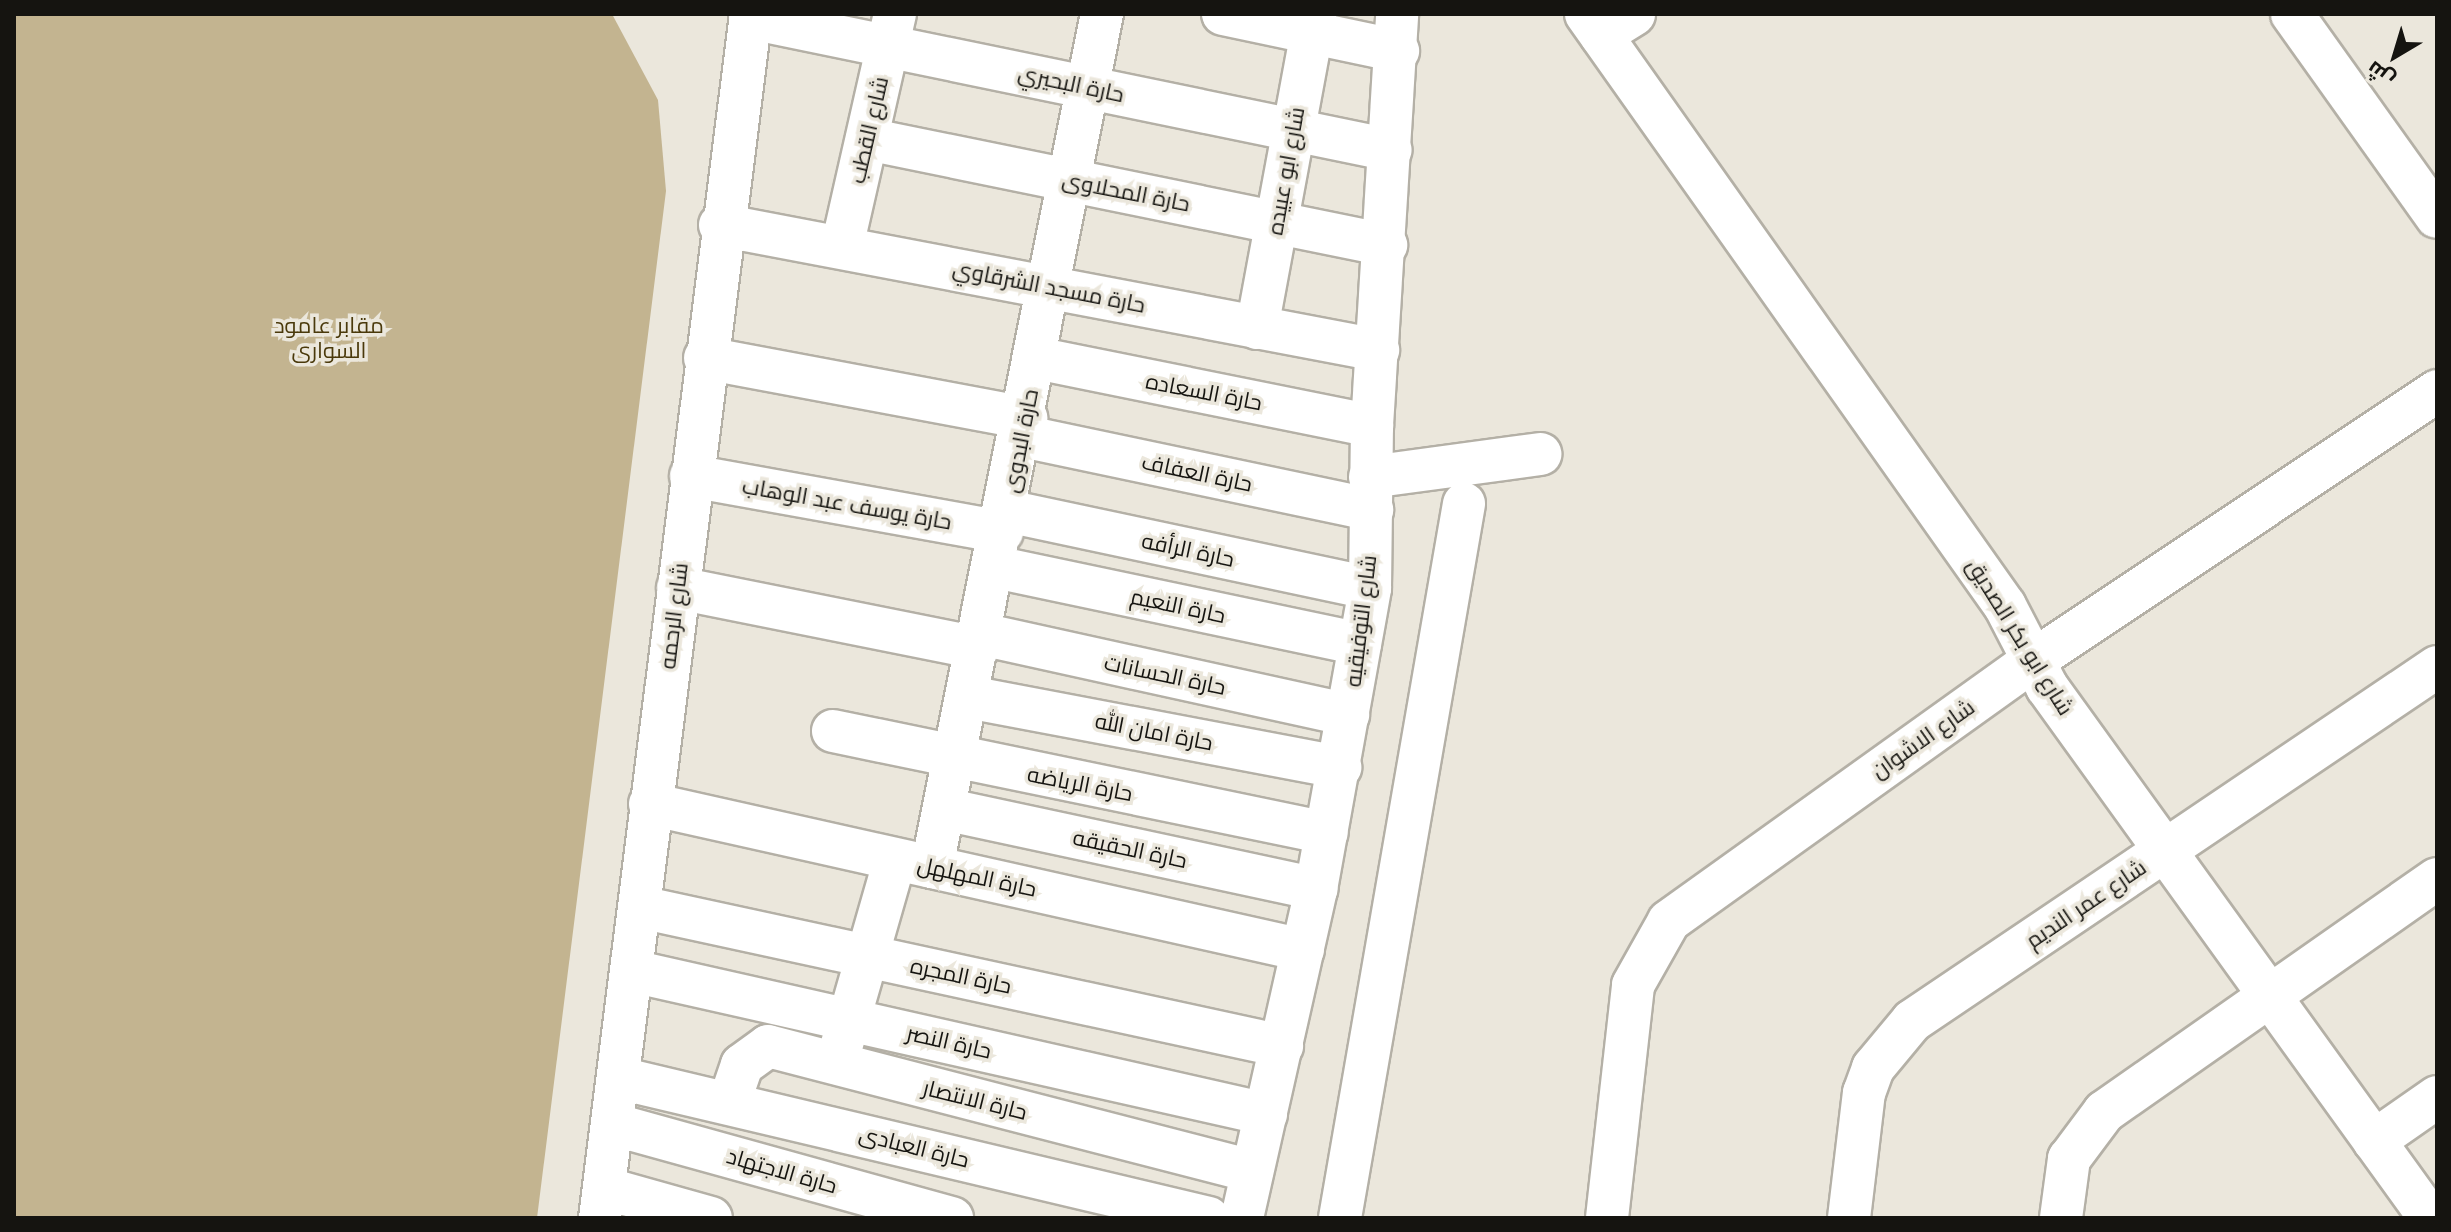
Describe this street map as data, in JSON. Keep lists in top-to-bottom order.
{
  "streets": {
    "street": [
      "حارة البحيري",
      "شارع القطب",
      "شارع ابو عبيده",
      "حارة المحلاوى",
      "حارة مسجد الشرقاوي",
      "حارة السعاده",
      "حارة البدوى",
      "حارة العفاف",
      "حارة يوسف عبد الوهاب",
      "حارة الرأفه",
      "حارة النعيم",
      "شارع الرحمه",
      "شارع التوفيقيه",
      "شارع ابو بكر الصديق",
      "حارة الحسانات",
      "حارة امان الله",
      "شارع الاشوان",
      "حارة الرياضه",
      "حارة الحقيقه",
      "حارة المهلهل",
      "شارع عمر النديم",
      "حارة المجره",
      "حارة النصر",
      "حارة الانتصار",
      "حارة العبادى",
      "حارة الاجتهاد"
    ]
  },
  "crossings": [
    ["حارة البحيري", "شارع القطب"],
    ["حارة البحيري", "شارع ابو عبيده"],
    ["حارة البحيري", "حارة البدوى"],
    ["حارة البحيري", "شارع الرحمه"],
    ["حارة البحيري", "شارع التوفيقيه"],
    ["شارع القطب", "حارة المحلاوى"],
    ["شارع القطب", "حارة مسجد الشرقاوي"],
    ["شارع ابو عبيده", "حارة المحلاوى"],
    ["شارع ابو عبيده", "حارة مسجد الشرقاوي"],
    ["حارة المحلاوى", "حارة البدوى"],
    ["حارة المحلاوى", "شارع التوفيقيه"],
    ["حارة مسجد الشرقاوي", "حارة البدوى"],
    ["حارة مسجد الشرقاوي", "شارع الرحمه"],
    ["حارة مسجد الشرقاوي", "شارع التوفيقيه"],
    ["حارة السعاده", "حارة البدوى"],
    ["حارة السعاده", "شارع التوفيقيه"],
    ["حارة البدوى", "حارة العفاف"],
    ["حارة البدوى", "حارة يوسف عبد الوهاب"],
    ["حارة البدوى", "حارة الرأفه"],
    ["حارة البدوى", "حارة النعيم"],
    ["حارة البدوى", "حارة الحسانات"],
    ["حارة البدوى", "حارة امان الله"],
    ["حارة البدوى", "حارة الرياضه"],
    ["حارة البدوى", "حارة الحقيقه"],
    ["حارة البدوى", "حارة المهلهل"],
    ["حارة البدوى", "حارة المجره"],
    ["حارة البدوى", "حارة النصر"],
    ["حارة البدوى", "حارة الانتصار"],
    ["حارة العفاف", "شارع الرحمه"],
    ["حارة العفاف", "شارع التوفيقيه"],
    ["حارة يوسف عبد الوهاب", "حارة الرأفه"],
    ["حارة يوسف عبد الوهاب", "حارة النعيم"],
    ["حارة يوسف عبد الوهاب", "شارع الرحمه"],
    ["حارة الرأفه", "حارة النعيم"],
    ["حارة الرأفه", "شارع التوفيقيه"],
    ["حارة النعيم", "شارع التوفيقيه"],
    ["شارع الرحمه", "حارة الحسانات"],
    ["شارع الرحمه", "حارة المهلهل"],
    ["شارع الرحمه", "حارة المجره"],
    ["شارع الرحمه", "حارة النصر"],
    ["شارع الرحمه", "حارة العبادى"],
    ["شارع الرحمه", "حارة الاجتهاد"],
    ["شارع التوفيقيه", "حارة الحسانات"],
    ["شارع التوفيقيه", "حارة امان الله"],
    ["شارع التوفيقيه", "حارة الرياضه"],
    ["شارع التوفيقيه", "حارة الحقيقه"],
    ["شارع التوفيقيه", "حارة المهلهل"],
    ["شارع التوفيقيه", "حارة المجره"],
    ["شارع التوفيقيه", "حارة النصر"],
    ["شارع التوفيقيه", "حارة الانتصار"],
    ["شارع ابو بكر الصديق", "شارع الاشوان"],
    ["شارع ابو بكر الصديق", "شارع عمر النديم"],
    ["حارة الانتصار", "حارة العبادى"]
  ],
  "parks": ["مقابر عامود السوارى"],
  "north": "bottom left"
}
